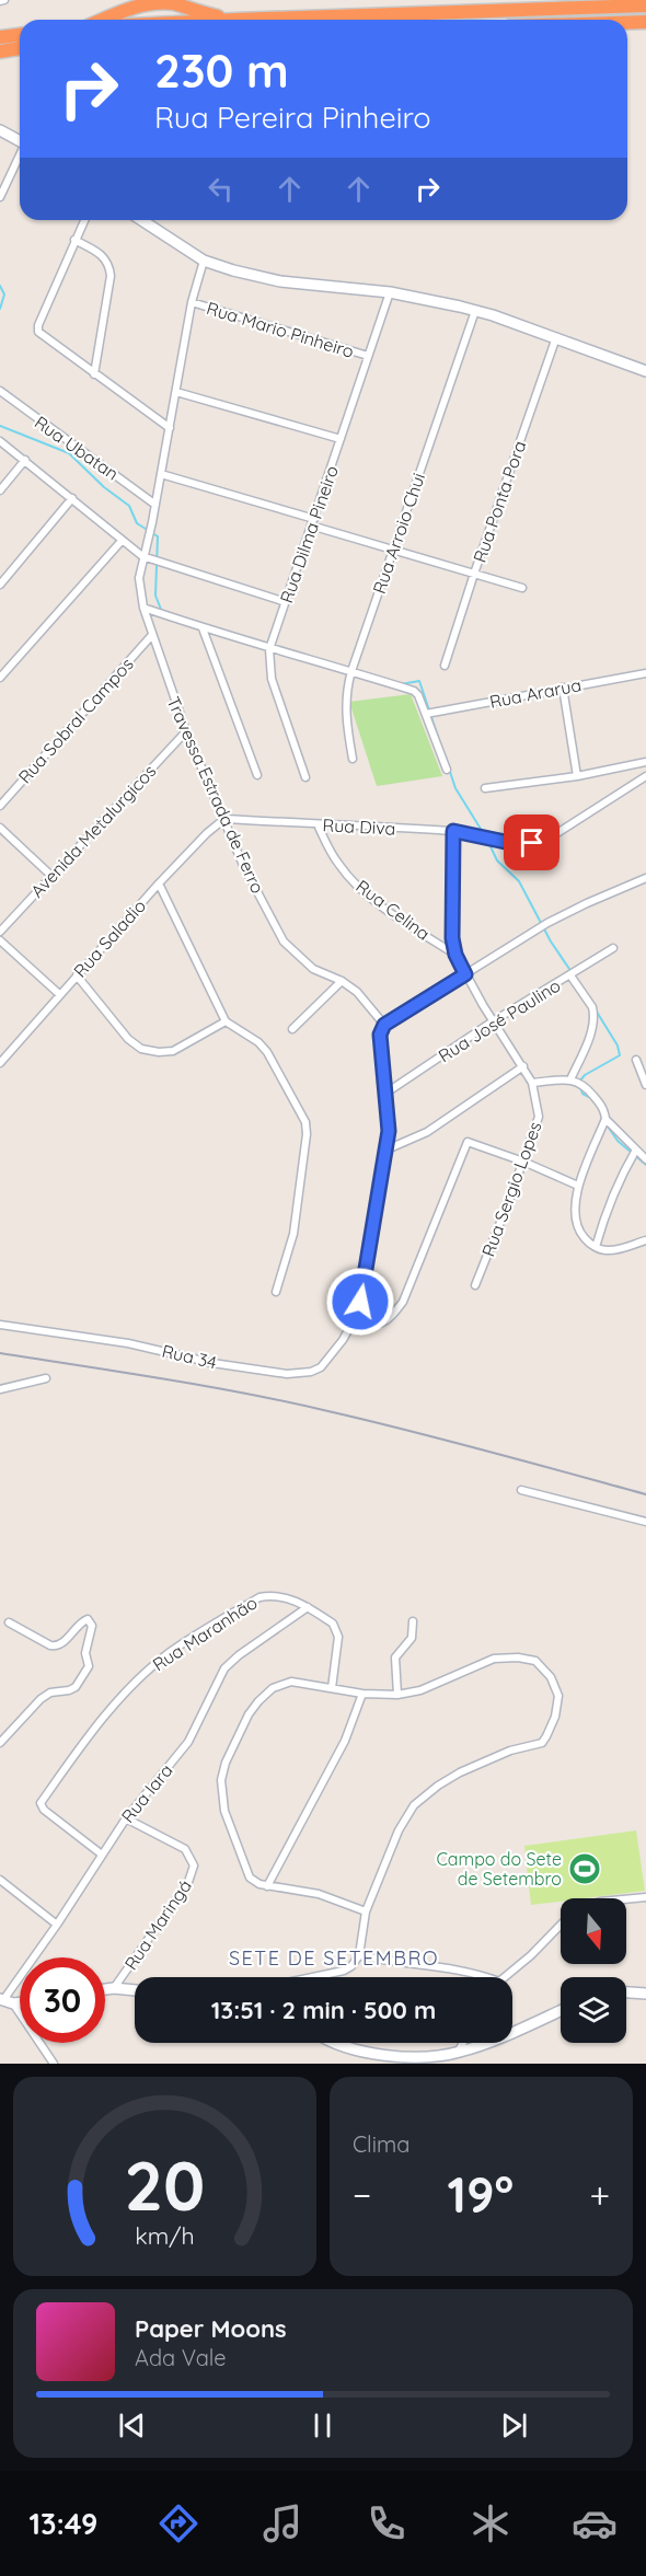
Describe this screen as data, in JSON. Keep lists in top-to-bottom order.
{
  "streets": {
    "street": [
      "Rua Mario Pinheiro",
      "Rua Ubatan",
      "Rua Ponta Pora",
      "Rua Arroio Chui",
      "Rua Dilma Pineiro",
      "Rua Ararua",
      "Rua Sobral Campos",
      "Travessa Estrada de Ferro",
      "Rua Diva",
      "Avenida Metalurgicos",
      "Rua Celina",
      "Rua Saladio",
      "Rua José Paulino",
      "Rua Sergio Lopes",
      "Rua 34",
      "Rua Maranhão",
      "Rua Iara",
      "Rua Maringá"
    ]
  },
  "crossings": [
    ["Rua Mario Pinheiro", "Rua Dilma Pineiro"],
    ["Rua Mario Pinheiro", "Travessa Estrada de Ferro"],
    ["Rua Ubatan", "Travessa Estrada de Ferro"],
    ["Rua Sobral Campos", "Travessa Estrada de Ferro"],
    ["Travessa Estrada de Ferro", "Rua Diva"],
    ["Travessa Estrada de Ferro", "Avenida Metalurgicos"],
    ["Travessa Estrada de Ferro", "Rua Saladio"],
    ["Rua Diva", "Rua Celina"],
    ["Rua Diva", "Rua Saladio"],
    ["Rua Celina", "Rua Sergio Lopes"],
    ["Rua José Paulino", "Rua Sergio Lopes"],
    ["Rua Maranhão", "Rua Iara"],
    ["Rua Iara", "Rua Maringá"]
  ],
  "districts": ["SETE DE SETEMBRO"],
  "places": {
    "sports": ["Campo do Sete de Setembro"]
  },
  "north": "bottom",
  "page": {
    "turn": ["230 m", "Rua Pereira Pinheiro"],
    "limit": "30",
    "trip": "13:51 · 2 min · 500 m",
    "tile": "Clima",
    "heat": ["−", "19°", "+"],
    "song": ["Paper Moons", "Ada Vale"],
    "tabs": "13:49",
    "gauge": ["20", "km/h"]
  }
}
